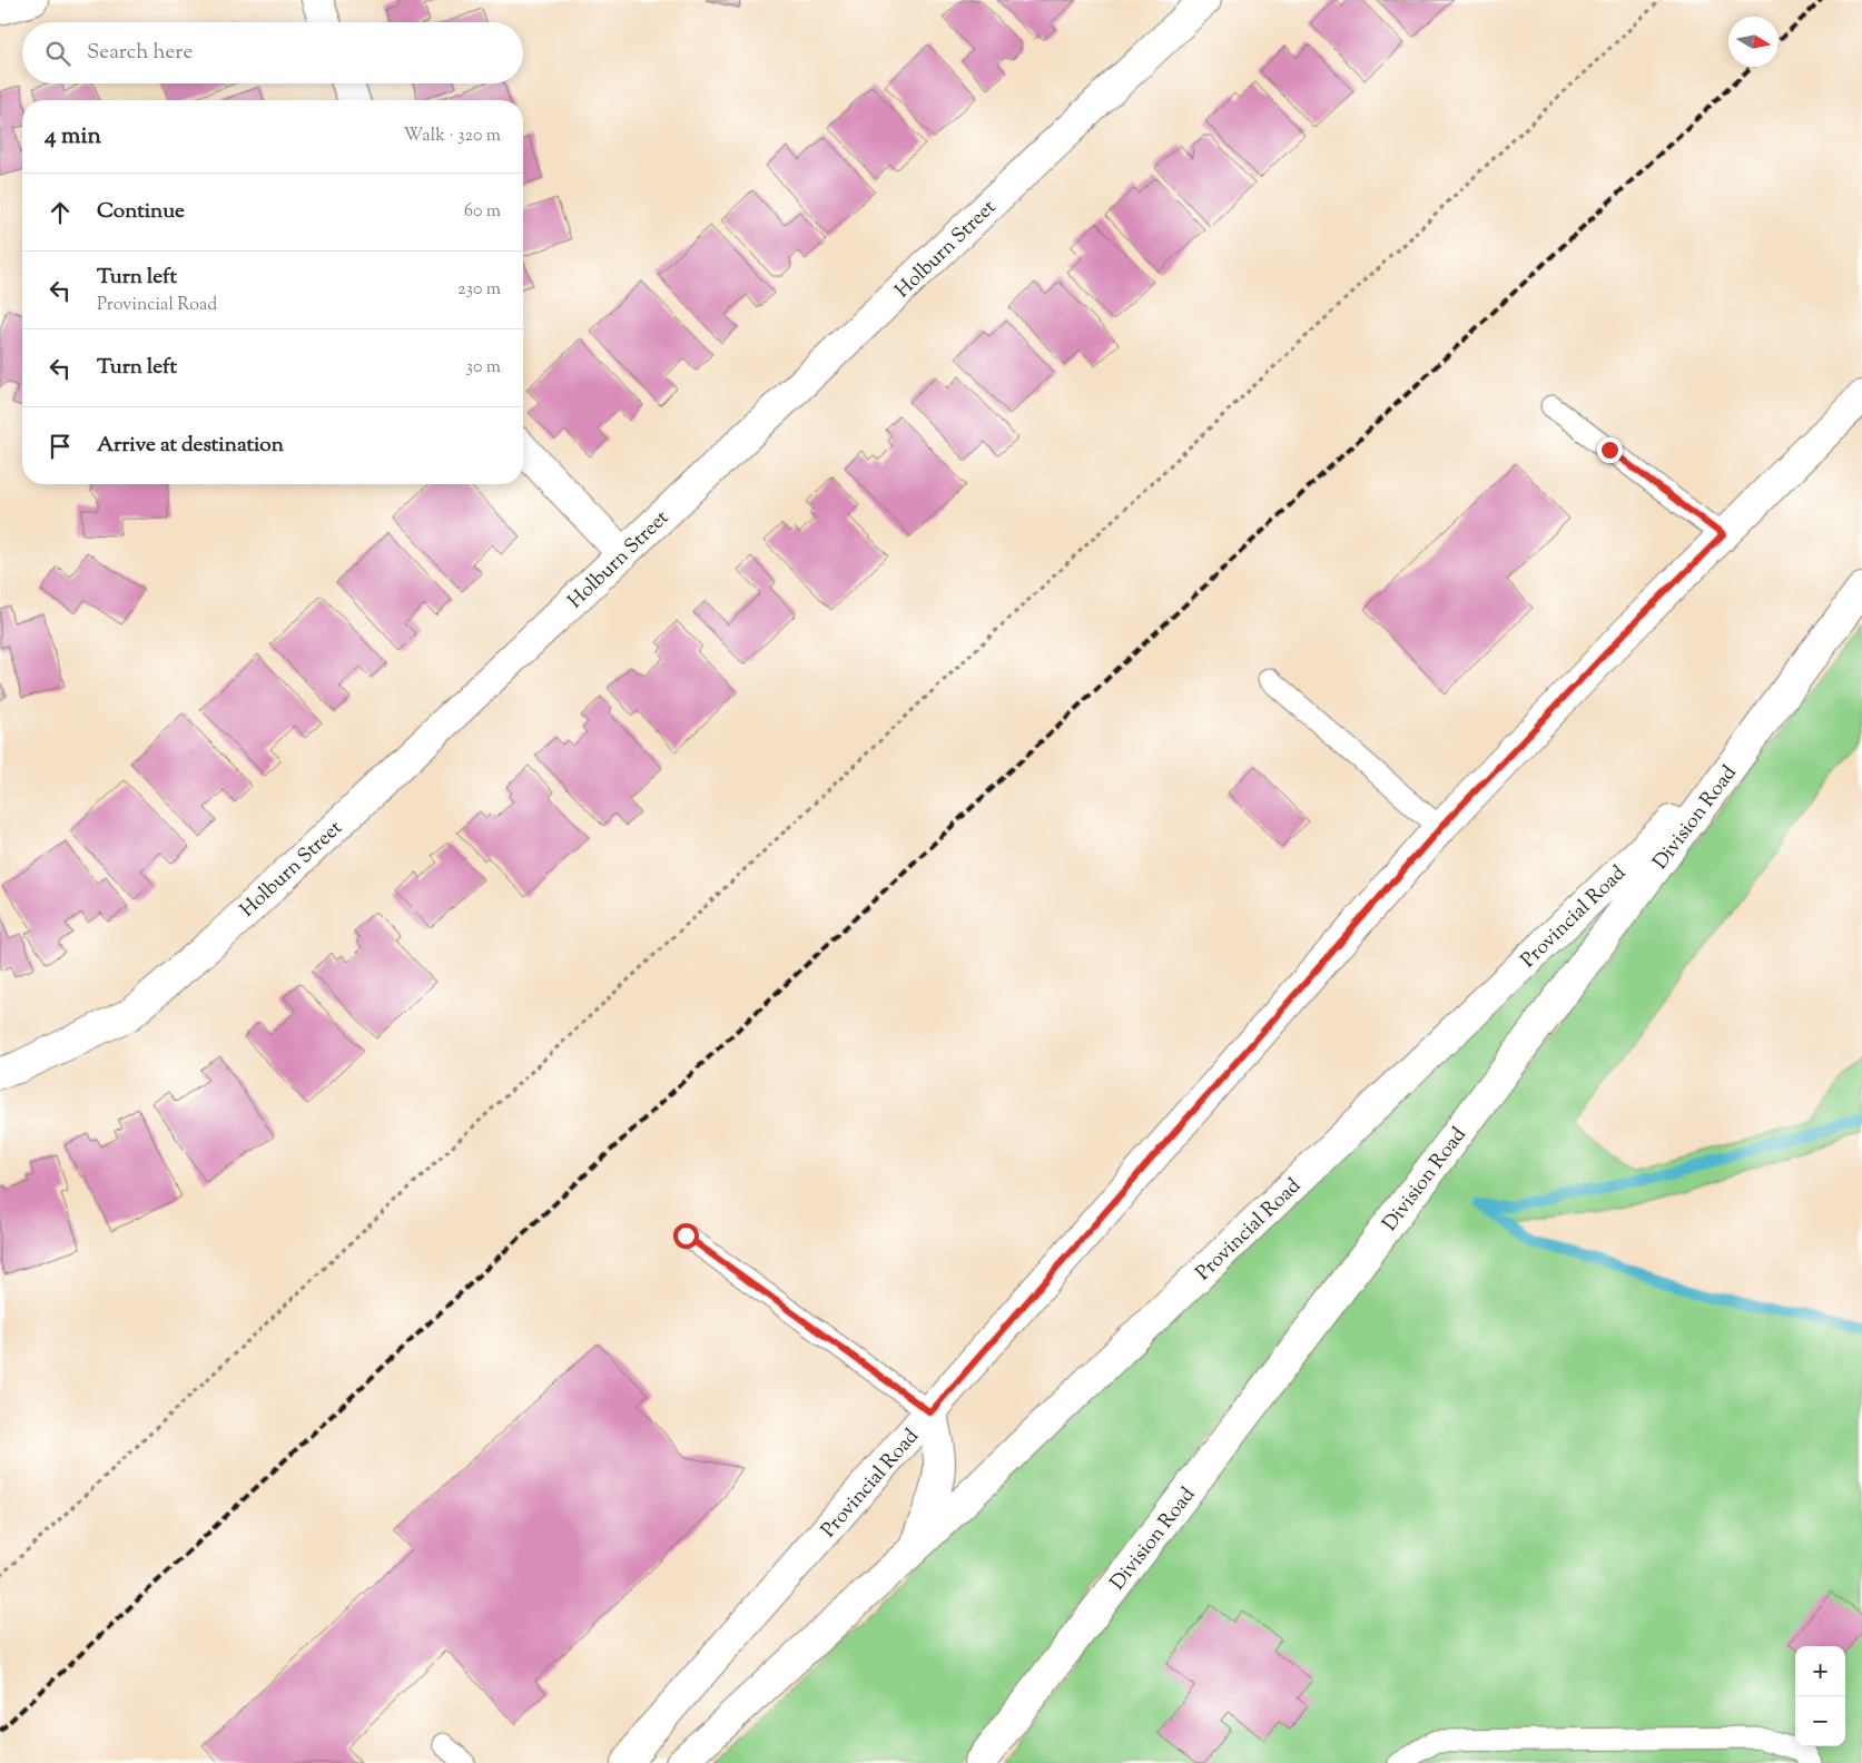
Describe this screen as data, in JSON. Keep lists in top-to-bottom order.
{
  "streets": {
    "main road": ["Holburn Street", "Division Road", "Provincial Road"]
  },
  "crossings": [
    ["Division Road", "Provincial Road"]
  ],
  "north": "right",
  "page": {
    "search": "Search here",
    "heading": ["4 min", "Walk · 320 m"],
    "list": [
      ["Continue", "60 m"],
      ["Turn left", "Provincial Road", "230 m"],
      ["Turn left", "30 m"],
      "Arrive at destination"
    ],
    "map_buttons": ["+", "−"]
  }
}
